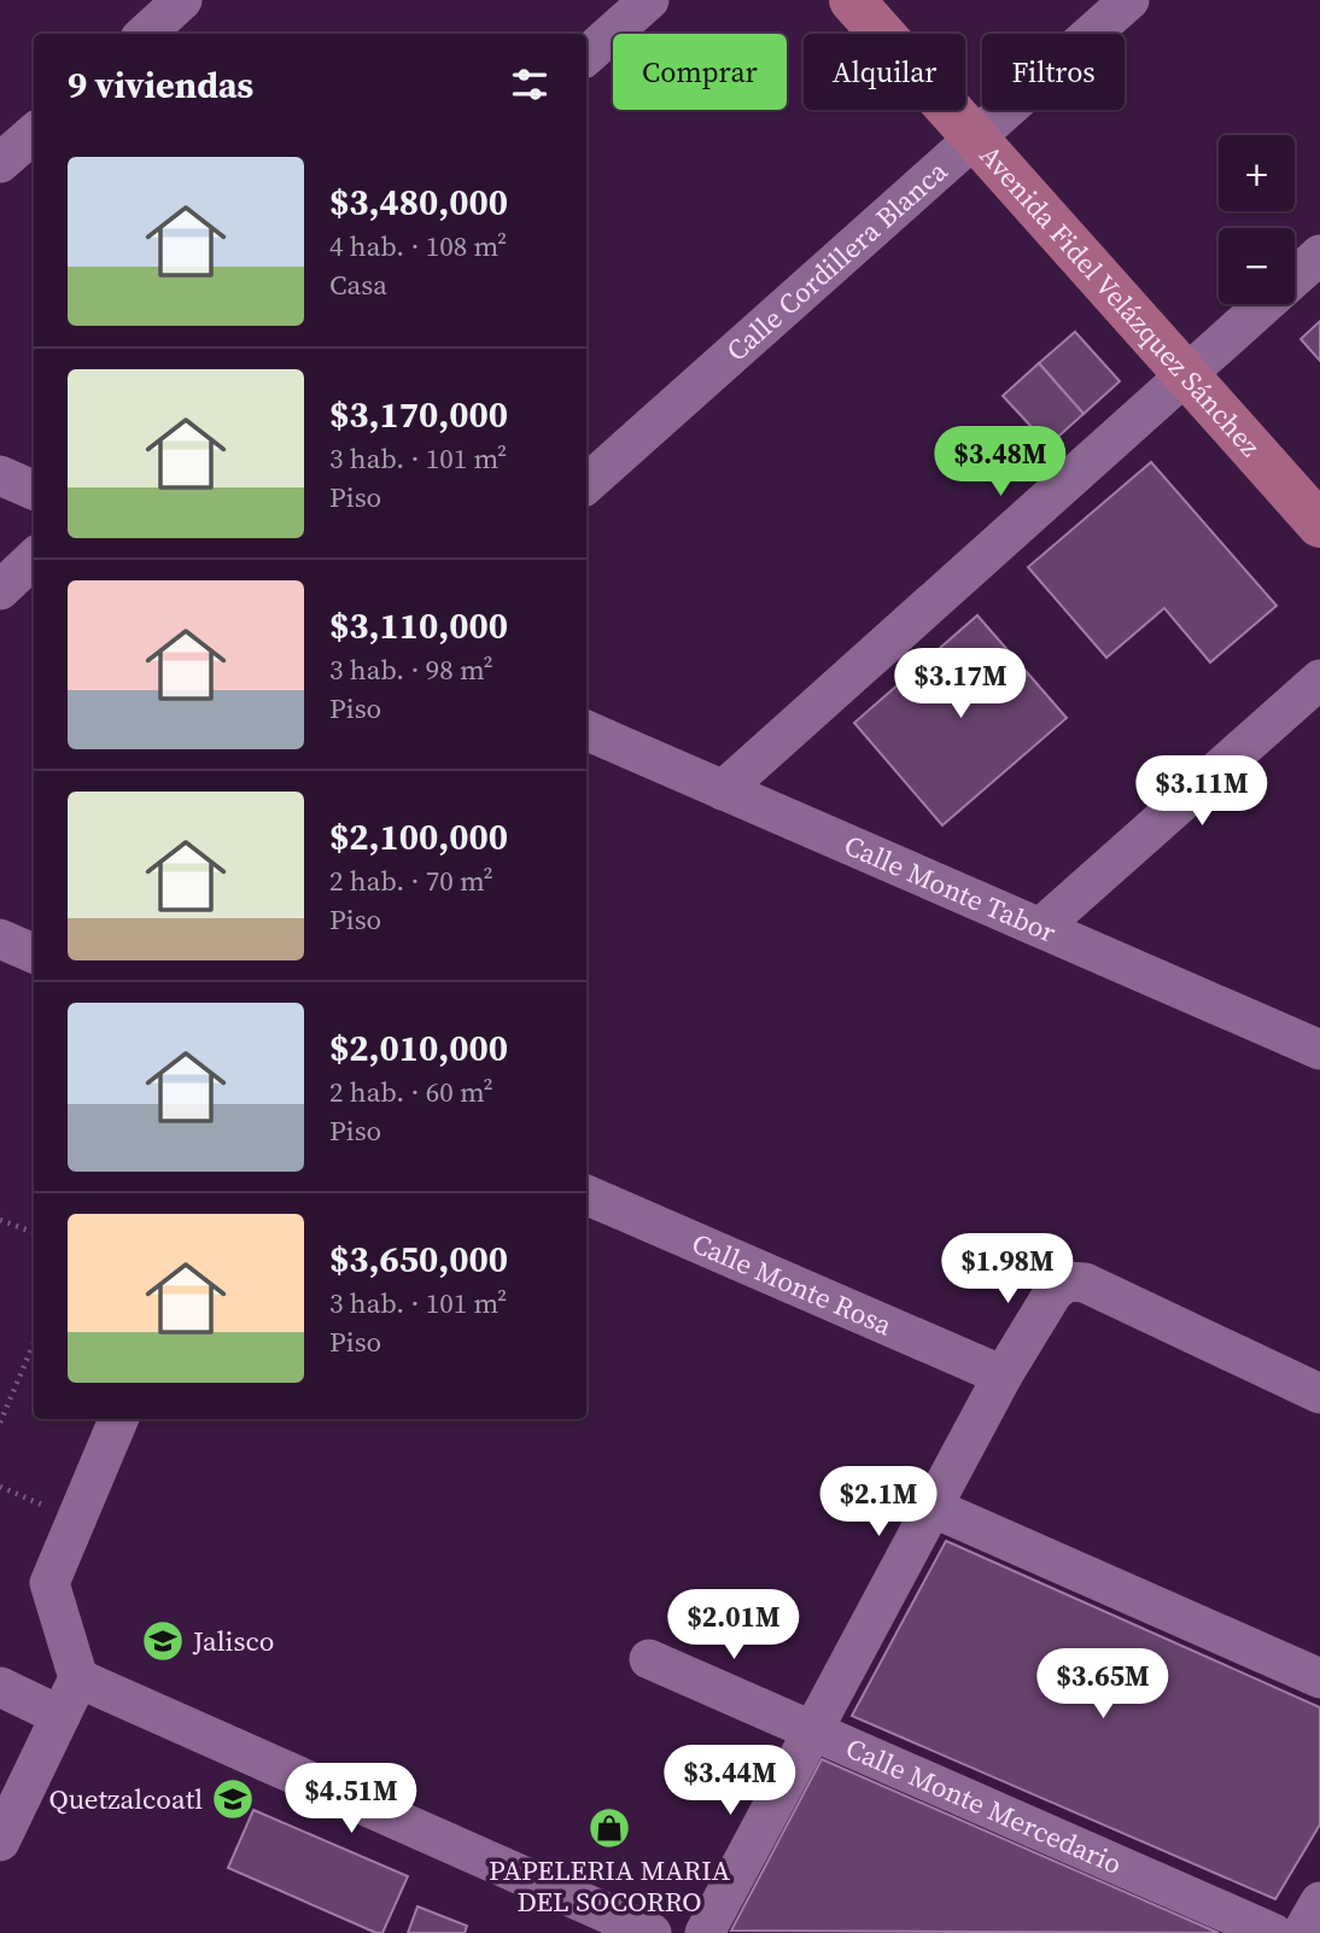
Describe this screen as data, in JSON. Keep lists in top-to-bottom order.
{
  "streets": {
    "street": [
      "Calle Cordillera Blanca",
      "Avenida Fidel Velázquez Sánchez",
      "Calle Monte Tabor",
      "Calle Monte Rosa",
      "Calle Monte Mercedario"
    ]
  },
  "crossings": [
    ["Calle Cordillera Blanca", "Avenida Fidel Velázquez Sánchez"]
  ],
  "places": {
    "school or university": ["Jalisco", "Quetzalcoatl"],
    "shop": ["PAPELERIA MARIA DEL SOCORRO"]
  },
  "page": {
    "chip": ["Comprar", "Alquilar", "Filtros"],
    "heading": "9 viviendas",
    "map_buttons": ["+", "−"],
    "list": [
      {
        "name": "$3,480,000",
        "note": "4 hab. · 108 m² · Casa"
      },
      {
        "name": "$3,170,000",
        "note": "3 hab. · 101 m² · Piso"
      },
      {
        "name": "$3,110,000",
        "note": "3 hab. · 98 m² · Piso"
      },
      {
        "name": "$2,100,000",
        "note": "2 hab. · 70 m² · Piso"
      },
      {
        "name": "$2,010,000",
        "note": "2 hab. · 60 m² · Piso"
      },
      {
        "name": "$3,650,000",
        "note": "3 hab. · 101 m² · Piso"
      }
    ],
    "price": [
      "$3.48M",
      "$3.17M",
      "$3.11M",
      "$1.98M",
      "$2.1M",
      "$2.01M",
      "$3.65M",
      "$3.44M",
      "$4.51M"
    ]
  }
}
